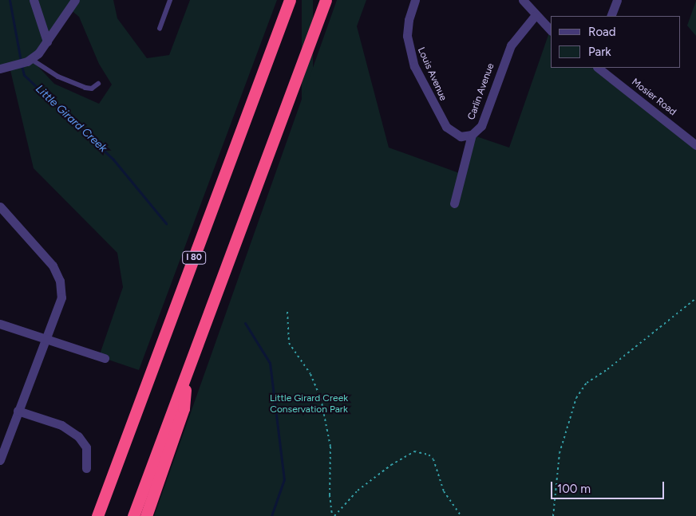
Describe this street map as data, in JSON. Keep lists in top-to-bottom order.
{
  "streets": {
    "highway": ["I 80"],
    "street": ["Louis Avenue", "Carlin Avenue", "Mosier Road"]
  },
  "crossings": [
    ["Louis Avenue", "Carlin Avenue"]
  ],
  "water": ["Little Girard Creek"],
  "parks": ["Little Girard Creek Conservation Park"],
  "legend": ["Road", "Park"],
  "scale_bar": "100 m"
}
